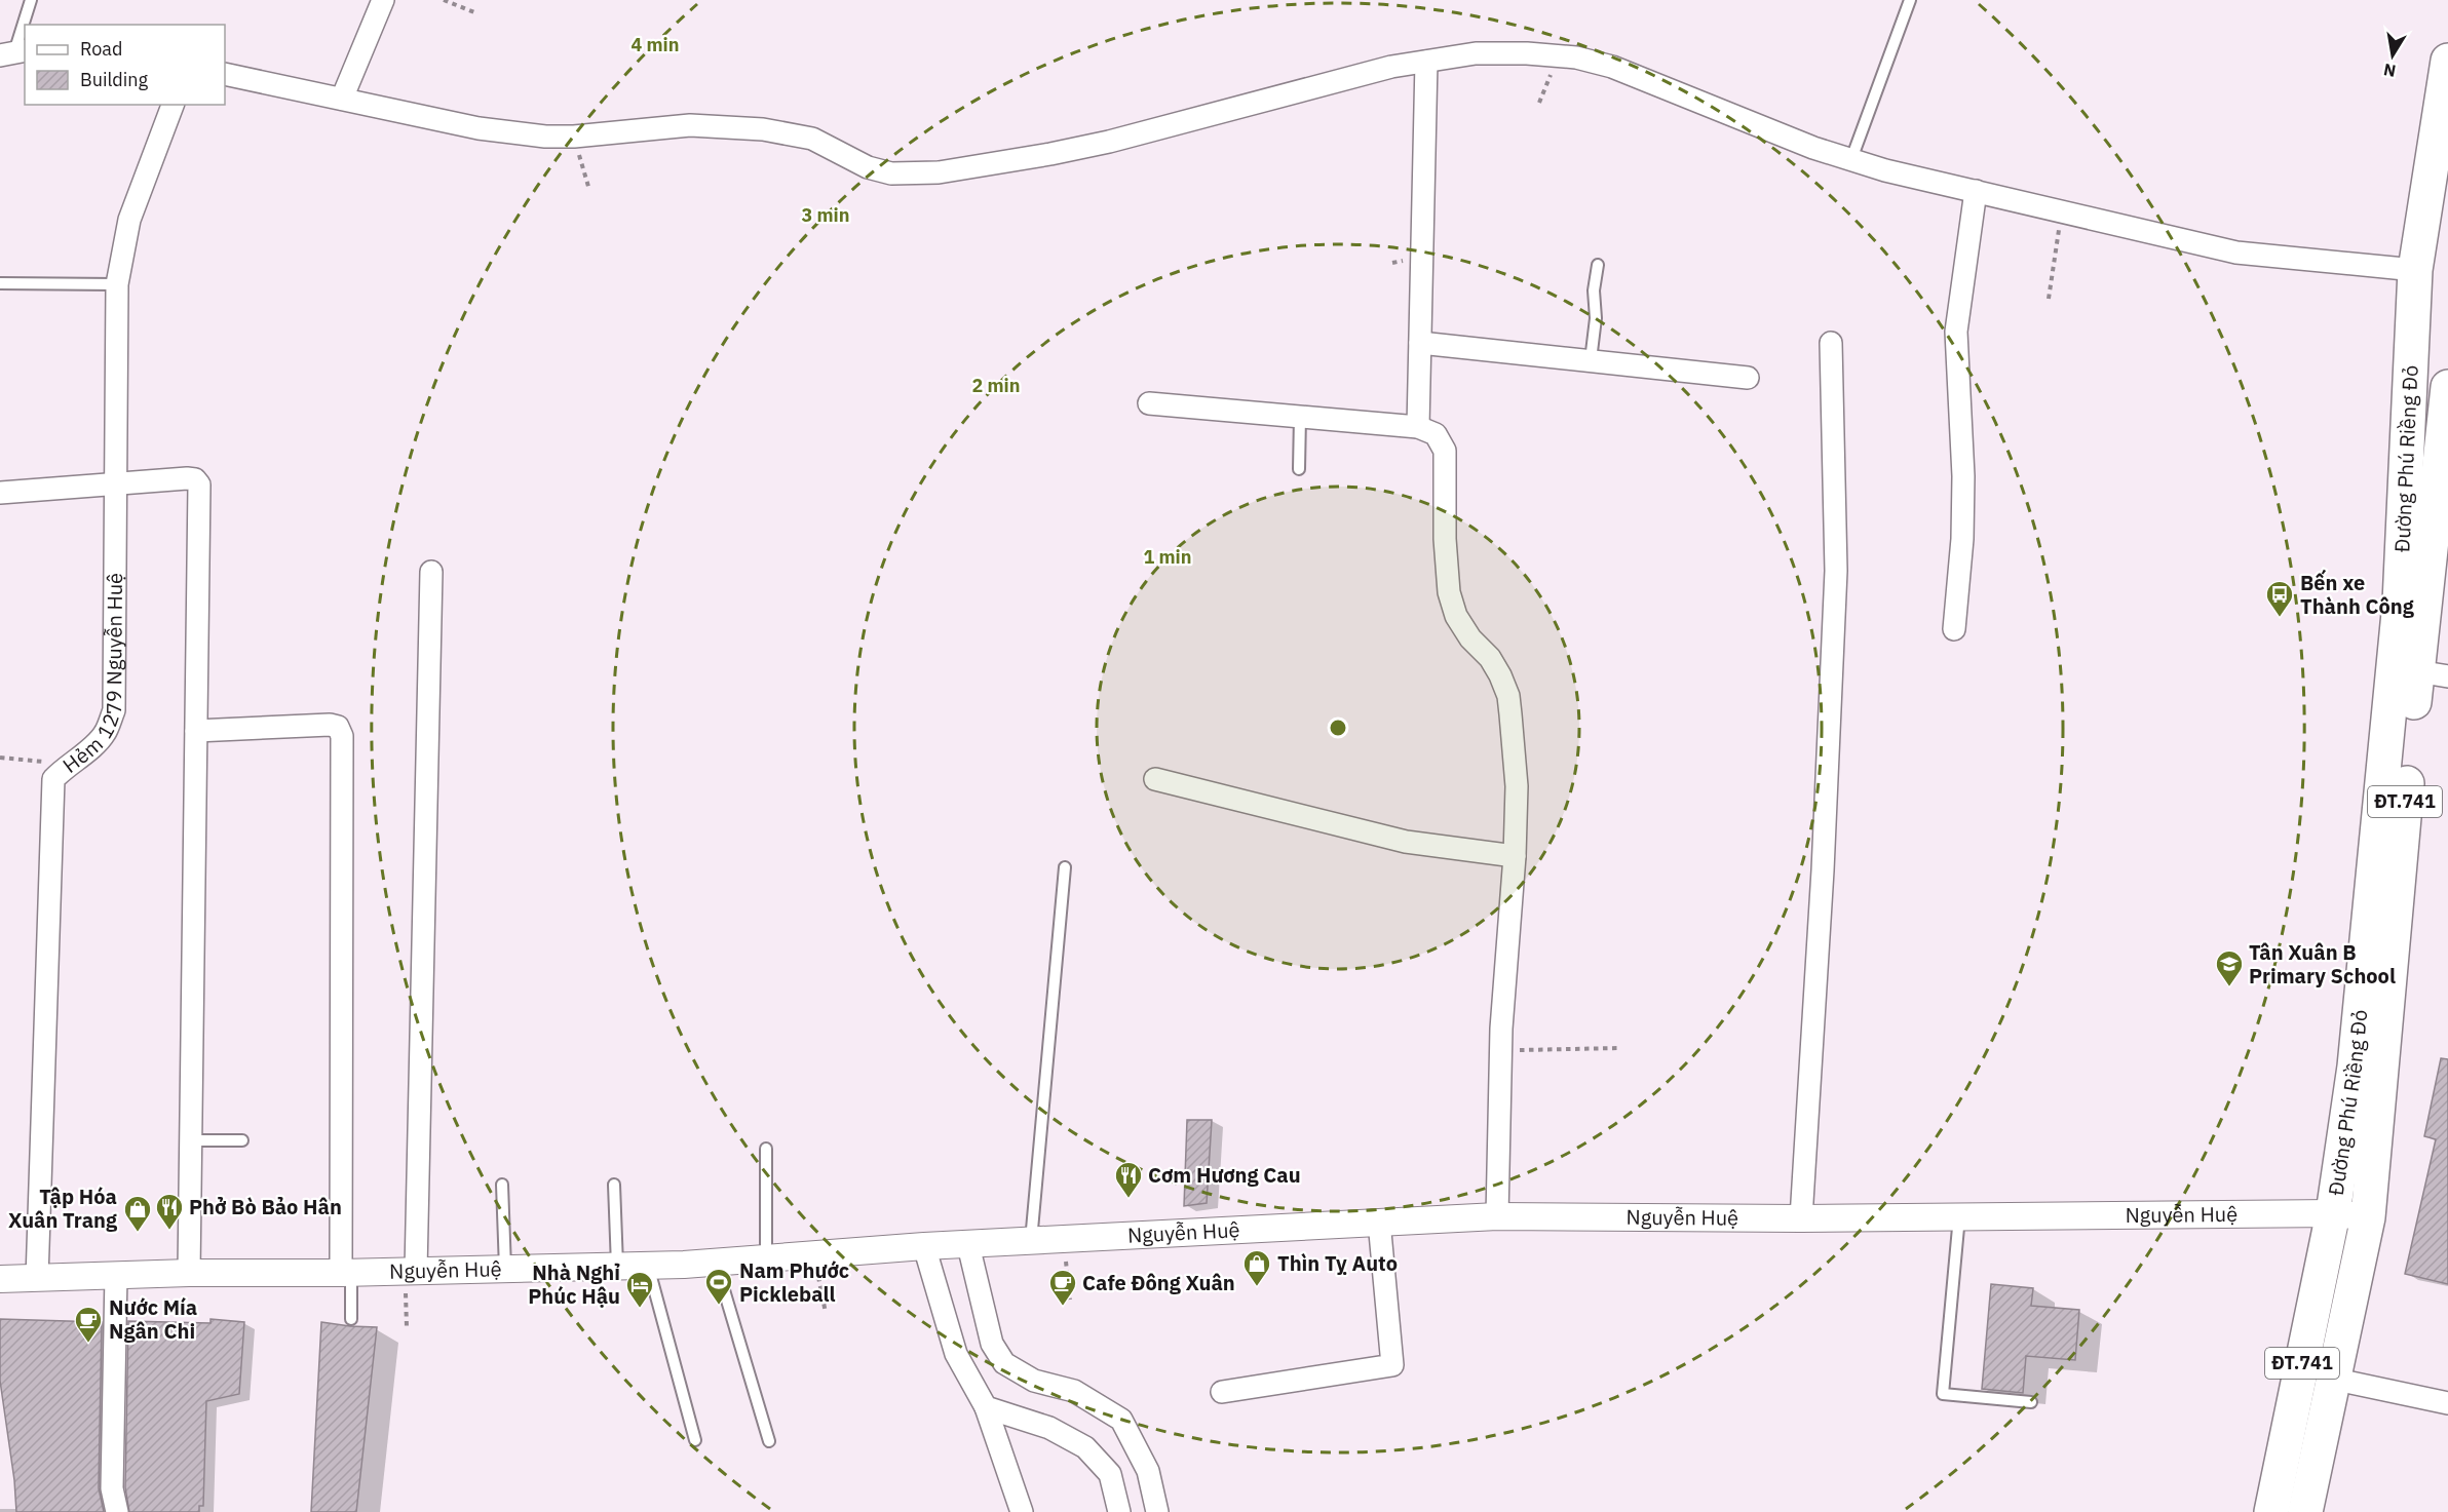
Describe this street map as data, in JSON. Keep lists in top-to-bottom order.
{
  "streets": {
    "main road": ["Đường Phú Riềng Đỏ", "ĐT.741"],
    "street": ["Hẻm 1279 Nguyễn Huệ", "Nguyễn Huệ"]
  },
  "crossings": [
    ["Đường Phú Riềng Đỏ", "Nguyễn Huệ"],
    ["Hẻm 1279 Nguyễn Huệ", "Nguyễn Huệ"]
  ],
  "places": {
    "bus stop": ["Bến xe Thành Công"],
    "school or university": ["Tân Xuân B Primary School"],
    "restaurant": ["Cơm Hương Cau", "Phở Bò Bảo Hân"],
    "shop": ["Tập Hóa Xuân Trang", "Thìn Tỵ Auto"],
    "sports": ["Nam Phước Pickleball"],
    "cafe": ["Cafe Đông Xuân", "Nước Mía Ngân Chi"],
    "hotel": ["Nhà Nghỉ Phúc Hậu"]
  },
  "legend": ["Road", "Building"],
  "north": "bottom",
  "rings": [
    "4 min",
    "3 min",
    "2 min",
    "1 min"
  ]
}
